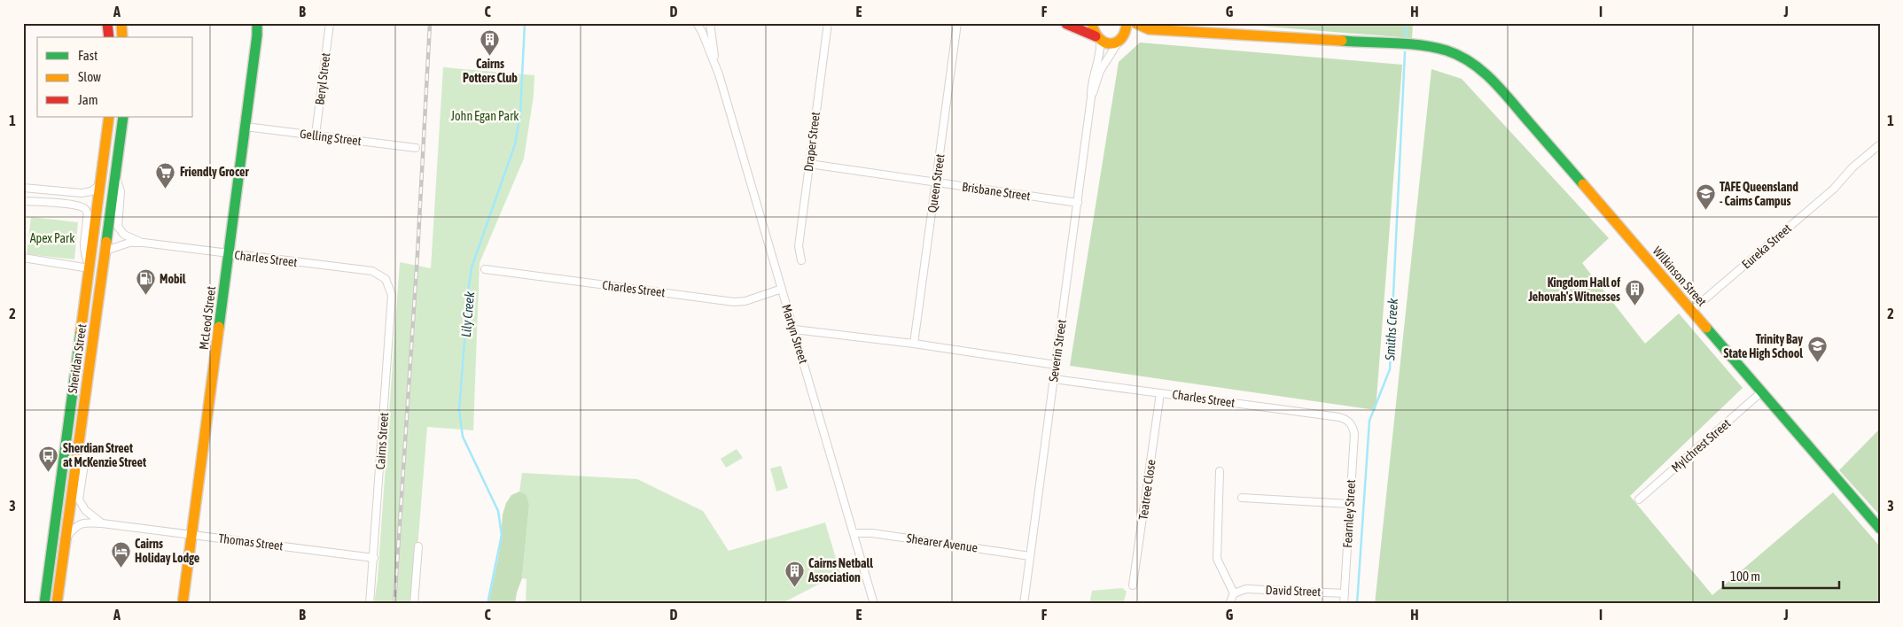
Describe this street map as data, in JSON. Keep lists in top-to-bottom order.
{
  "streets": {
    "main road": ["Wilkinson Street", "McLeod Street", "Sheridan Street"],
    "street": [
      "Beryl Street",
      "Gelling Street",
      "Draper Street",
      "Queen Street",
      "Brisbane Street",
      "Eureka Street",
      "Charles Street",
      "Martyn Street",
      "Severin Street",
      "Cairns Street",
      "Mylchrest Street",
      "Teatree Close",
      "Fearnley Street",
      "Thomas Street",
      "Shearer Avenue",
      "David Street"
    ]
  },
  "crossings": [
    ["Beryl Street", "Gelling Street"],
    ["Gelling Street", "McLeod Street"],
    ["Draper Street", "Brisbane Street"],
    ["Queen Street", "Brisbane Street"],
    ["Brisbane Street", "Severin Street"],
    ["Eureka Street", "Wilkinson Street"],
    ["Charles Street", "McLeod Street"],
    ["Charles Street", "Martyn Street"],
    ["Charles Street", "Severin Street"],
    ["Charles Street", "Sheridan Street"],
    ["Charles Street", "Cairns Street"],
    ["Charles Street", "Teatree Close"],
    ["Charles Street", "Fearnley Street"],
    ["Wilkinson Street", "Mylchrest Street"],
    ["McLeod Street", "Thomas Street"],
    ["Martyn Street", "Shearer Avenue"],
    ["Severin Street", "Shearer Avenue"],
    ["Sheridan Street", "Thomas Street"],
    ["Cairns Street", "Thomas Street"],
    ["Fearnley Street", "David Street"]
  ],
  "water": ["Lily Creek", "Smiths Creek"],
  "parks": ["John Egan Park", "Apex Park"],
  "places": {
    "building": ["Cairns Potters Club", "Kingdom Hall of Jehovah's Witnesses", "Cairns Netball Association"],
    "supermarket": ["Friendly Grocer"],
    "school or university": ["TAFE Queensland - Cairns Campus", "Trinity Bay State High School"],
    "fuel station": ["Mobil"],
    "bus stop": ["Sherdian Street at McKenzie Street"],
    "hotel": ["Cairns Holiday Lodge"]
  },
  "legend": ["Fast", "Slow", "Jam"],
  "scale_bar": "100 m",
  "grid": {
    "columns": [
      "A",
      "B",
      "C",
      "D",
      "E",
      "F",
      "G",
      "H",
      "I",
      "J"
    ],
    "rows": ["1", "2", "3"]
  }
}
